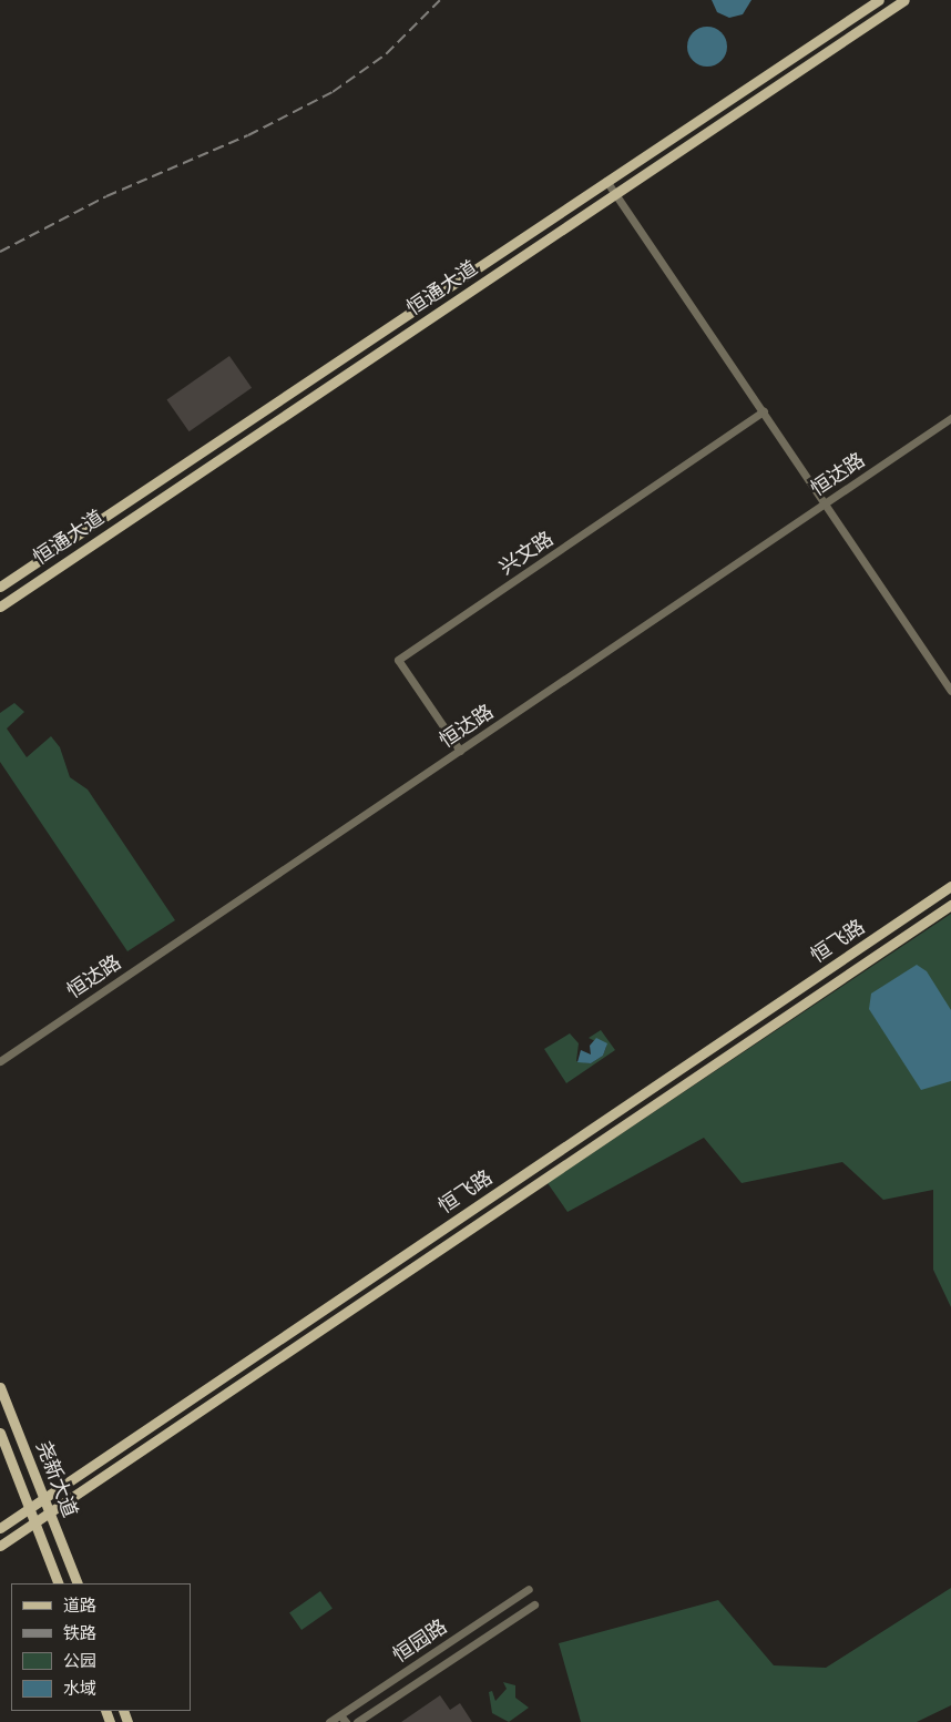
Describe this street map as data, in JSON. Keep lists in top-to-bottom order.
{
  "streets": {
    "main road": ["恒通大道", "恒飞路", "尧新大道"],
    "street": ["恒达路", "兴文路", "恒园路"]
  },
  "crossings": [
    ["恒达路", "兴文路"],
    ["恒飞路", "尧新大道"]
  ],
  "legend": [
    "道路",
    "铁路",
    "公园",
    "水域"
  ]
}
